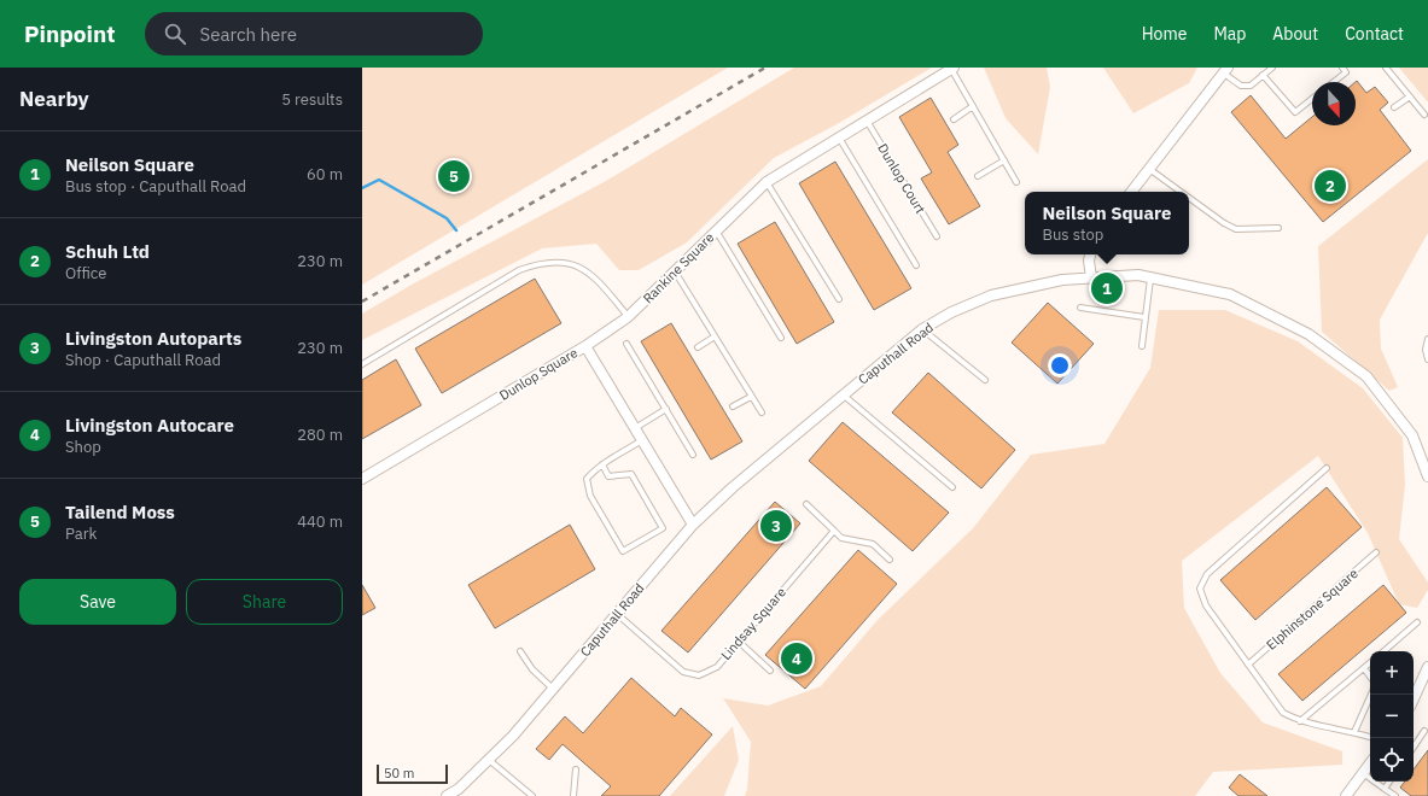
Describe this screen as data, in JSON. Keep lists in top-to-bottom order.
{
  "streets": {
    "street": ["Rankine Square", "Caputhall Road", "Dunlop Square"],
    "lane": ["Dunlop Court", "Elphinstone Square", "Lindsay Square"]
  },
  "crossings": [
    ["Dunlop Court", "Rankine Square"],
    ["Rankine Square", "Dunlop Square"],
    ["Caputhall Road", "Dunlop Square"],
    ["Caputhall Road", "Lindsay Square"]
  ],
  "scale_bar": "50 m",
  "north": "bottom",
  "page": {
    "header": "Pinpoint",
    "search": "Search here",
    "nav": [
      "Home",
      "Map",
      "About",
      "Contact"
    ],
    "heading": ["Nearby", "5 results"],
    "list": [
      {
        "mark": "1",
        "name": "Neilson Square",
        "note": "Bus stop · Caputhall Road",
        "value": "60 m"
      },
      {
        "mark": "2",
        "name": "Schuh Ltd",
        "note": "Office",
        "value": "230 m"
      },
      {
        "mark": "3",
        "name": "Livingston Autoparts",
        "note": "Shop · Caputhall Road",
        "value": "230 m"
      },
      {
        "mark": "4",
        "name": "Livingston Autocare",
        "note": "Shop",
        "value": "280 m"
      },
      {
        "mark": "5",
        "name": "Tailend Moss",
        "note": "Park",
        "value": "440 m"
      }
    ],
    "pins": [
      "5",
      "2",
      "1",
      "3",
      "4"
    ],
    "popup": ["Neilson Square", "Bus stop"],
    "buttons": ["Save", "Share"],
    "map_buttons": ["+", "−"],
    "scale": "50 m"
  }
}
